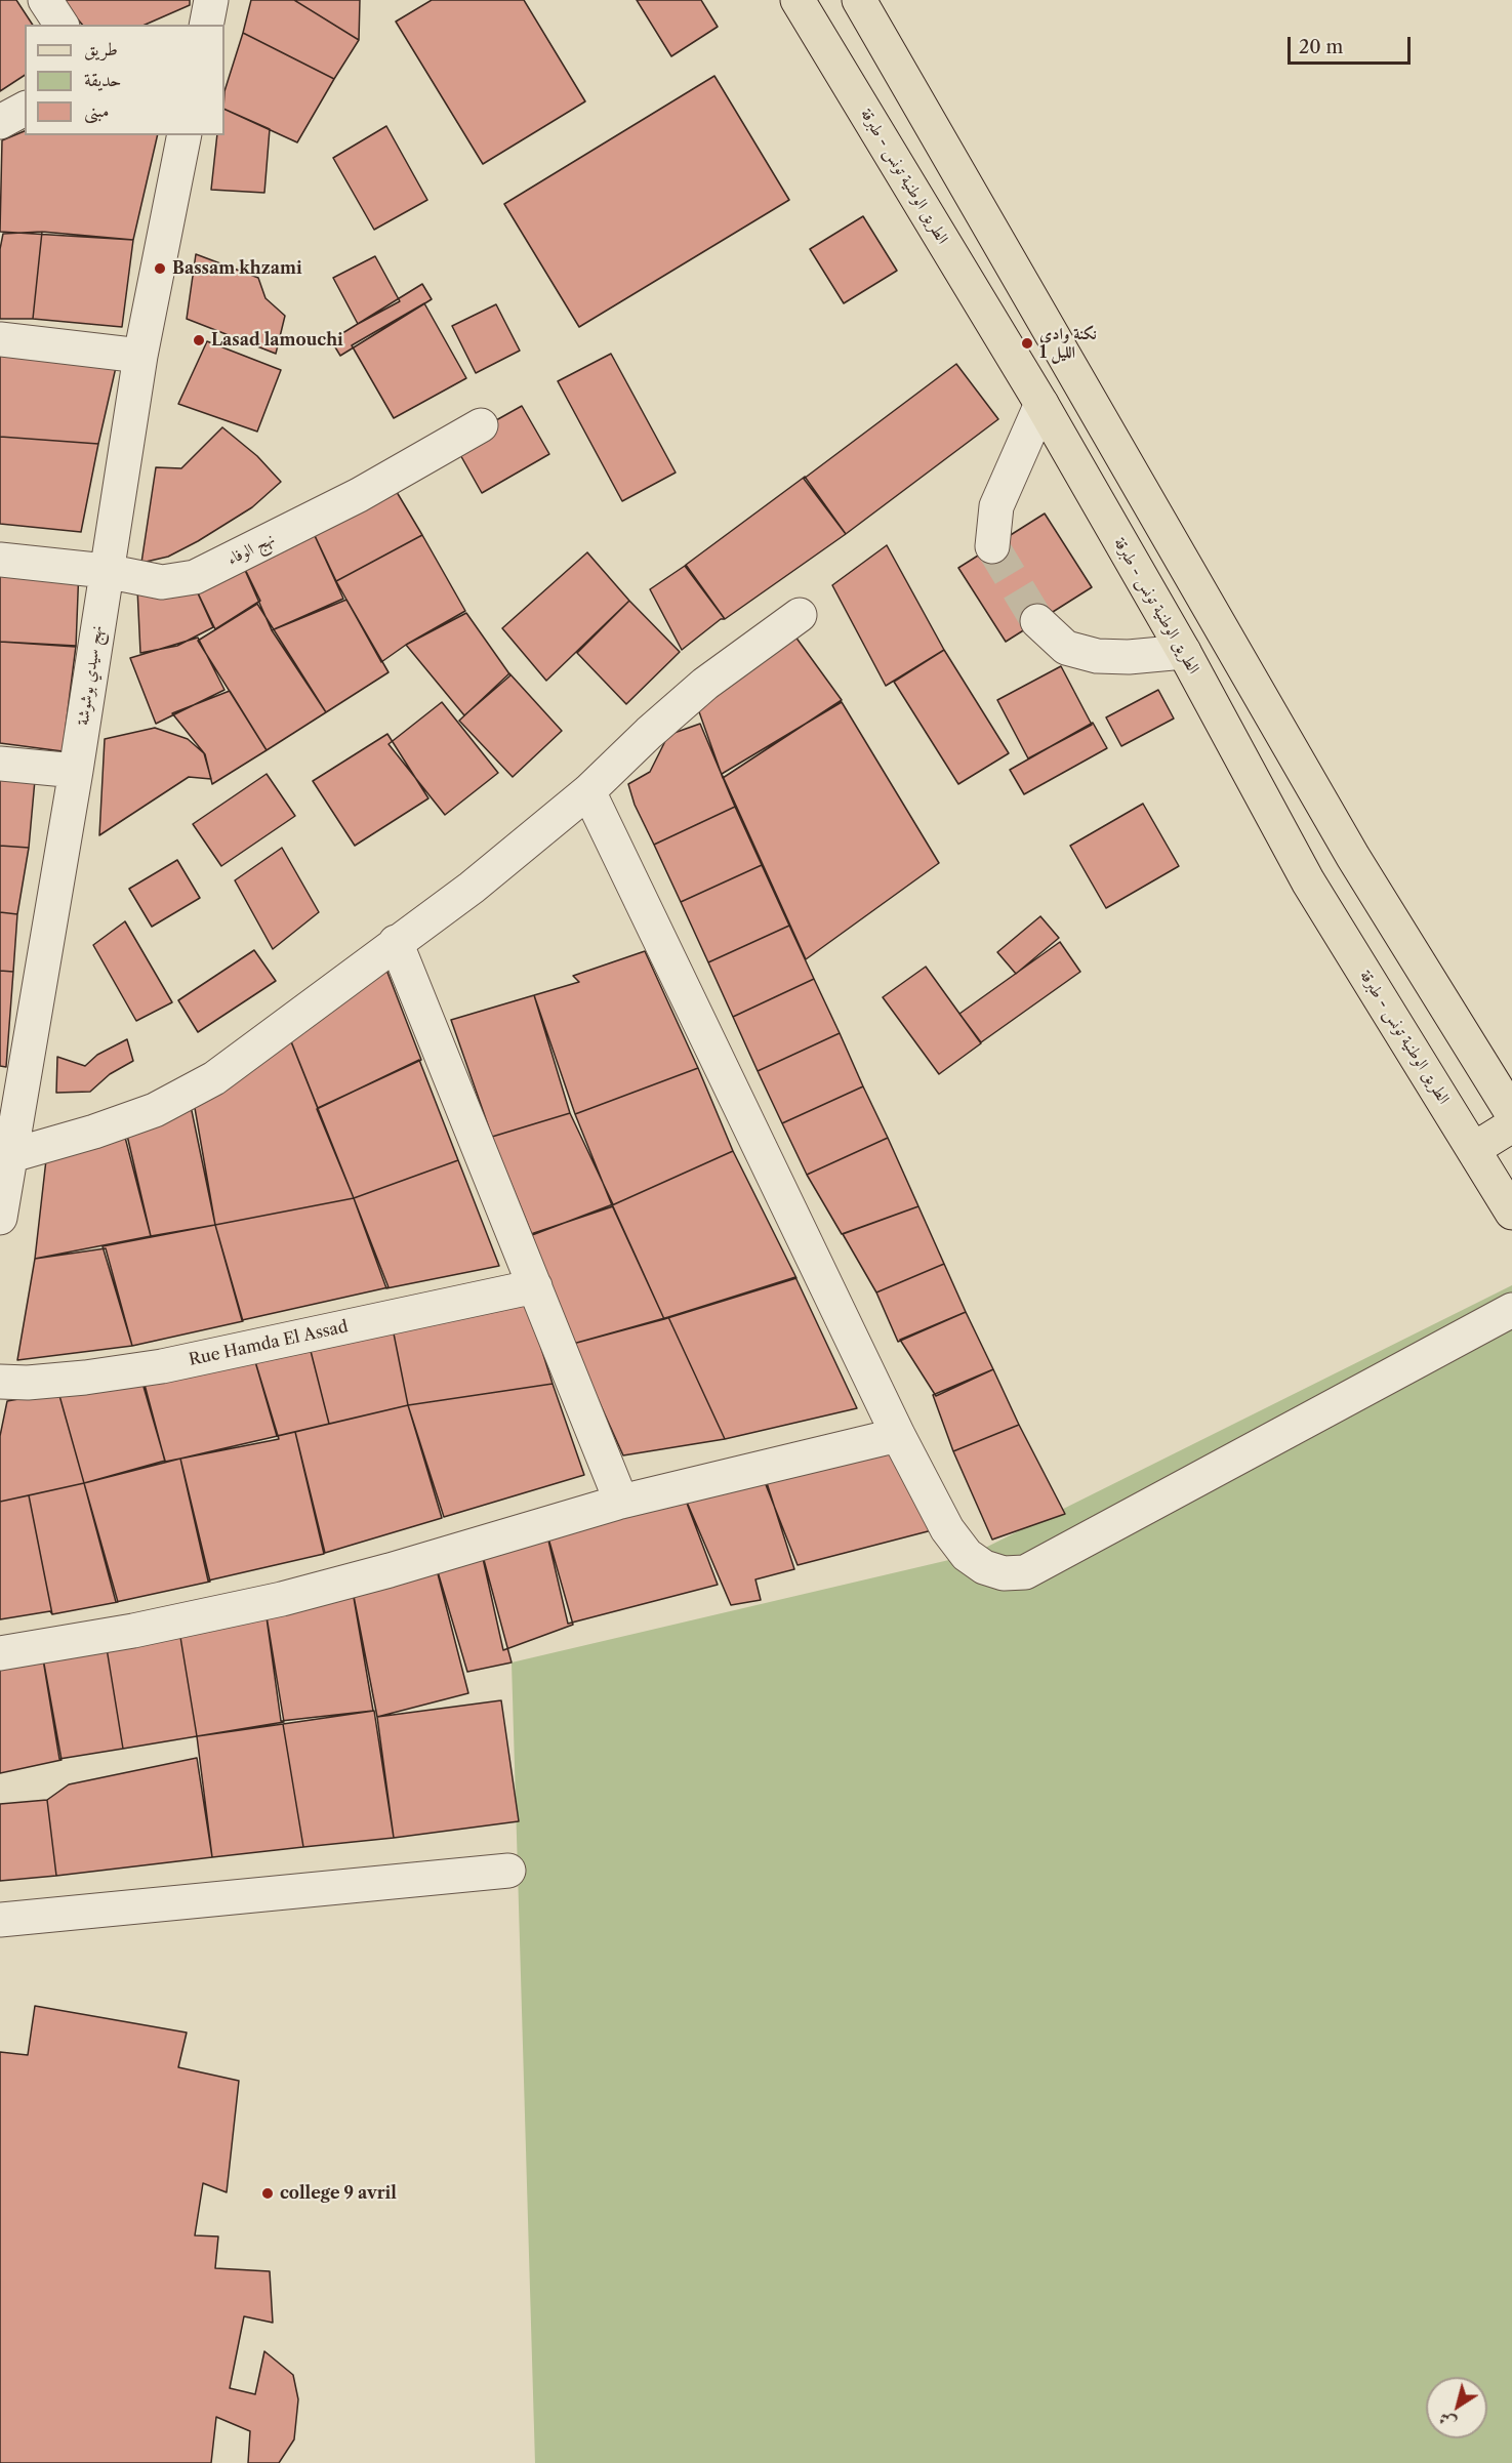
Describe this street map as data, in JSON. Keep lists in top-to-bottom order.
{
  "streets": {
    "main road": ["الطريق الوطنية تونس - طبرقة"],
    "street": ["نهج الوفاء", "نهج سيدي بوشوشة", "Rue Hamda El Assad"]
  },
  "crossings": [
    ["نهج الوفاء", "نهج سيدي بوشوشة"]
  ],
  "places": [
    "Bassam khzami",
    "Lasad lamouchi",
    "نكنة وادى الليل 1",
    "college 9 avril"
  ],
  "legend": ["طريق", "حديقة", "مبنى"],
  "scale_bar": "20 m",
  "north": "bottom left"
}
